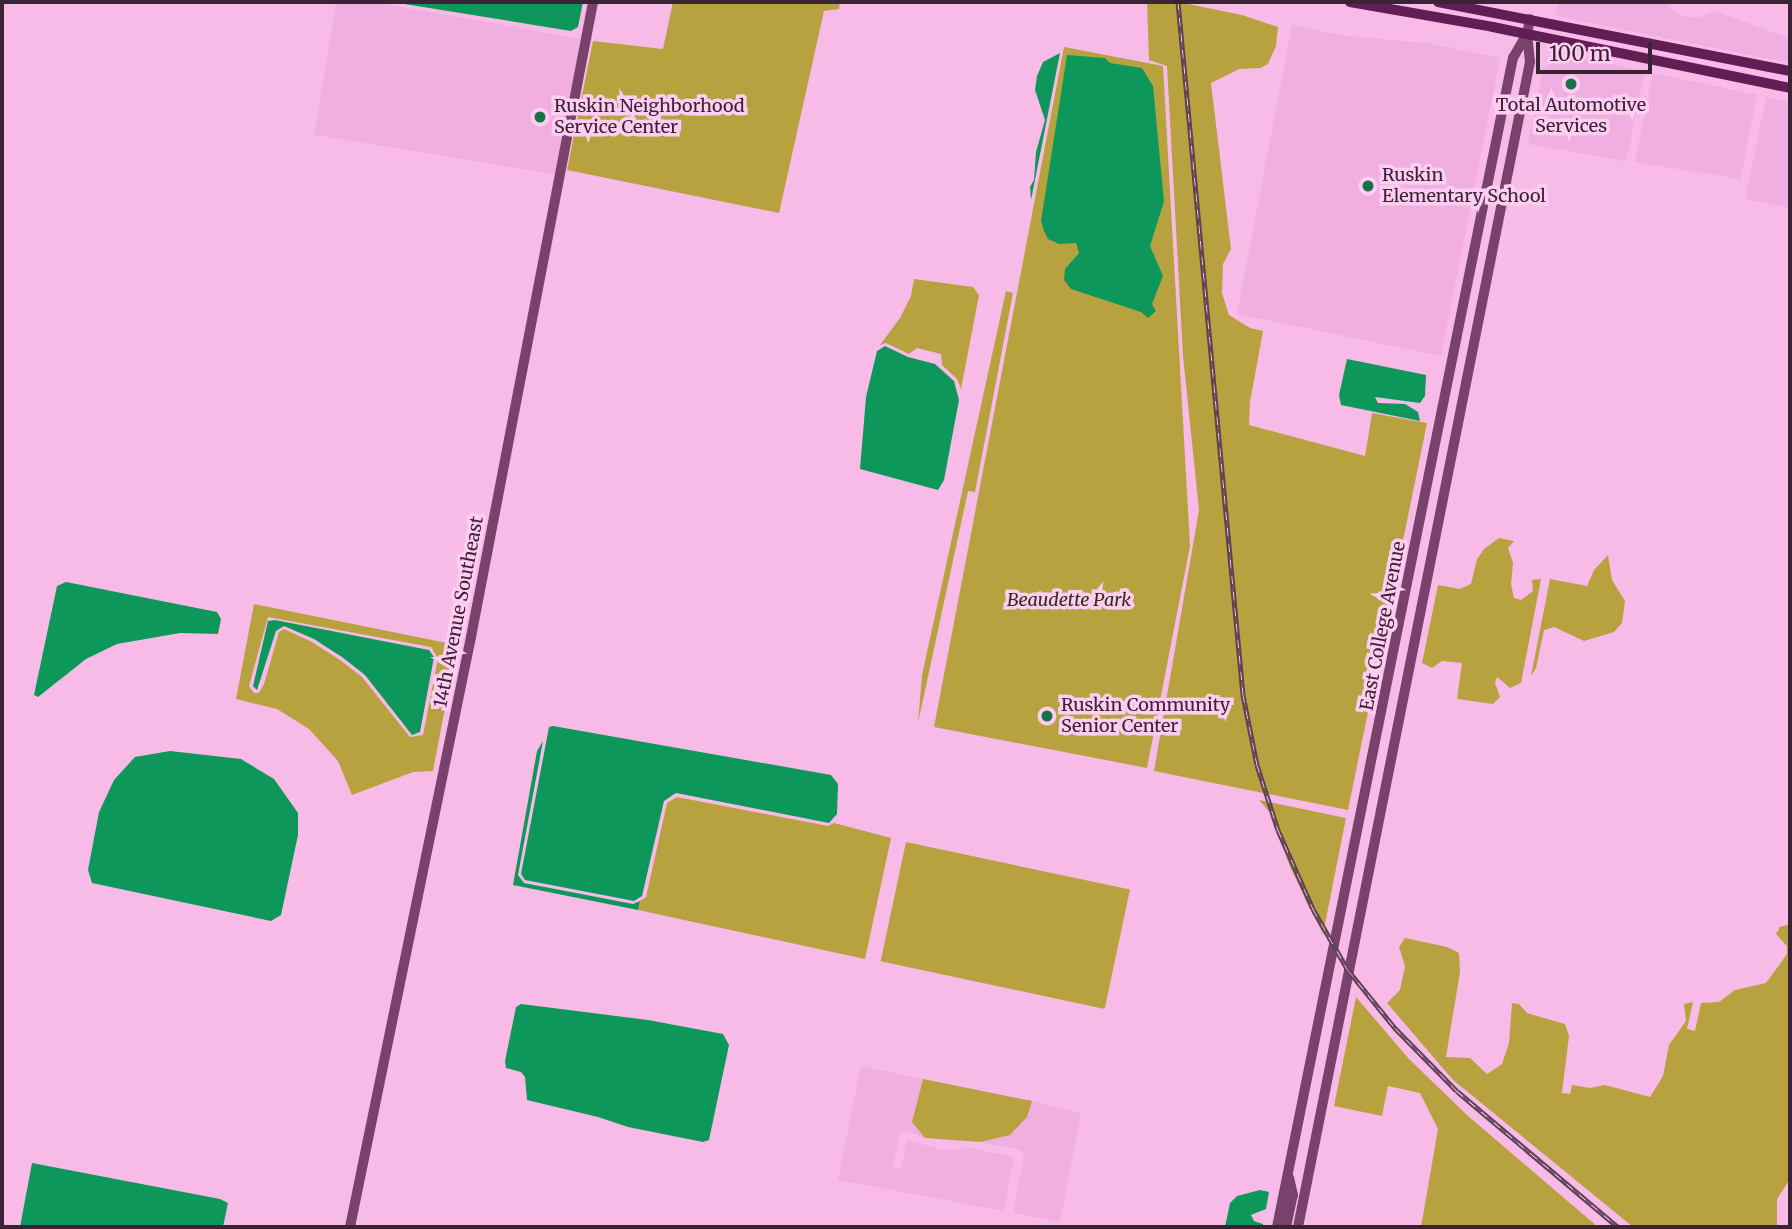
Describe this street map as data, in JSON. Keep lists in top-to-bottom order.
{
  "streets": {
    "main road": ["14th Avenue Southeast", "East College Avenue"]
  },
  "parks": ["Beaudette Park"],
  "places": [
    "Total Automotive Services",
    "Ruskin Neighborhood Service Center",
    "Ruskin Elementary School",
    "Ruskin Community Senior Center"
  ],
  "scale_bar": "100 m"
}
